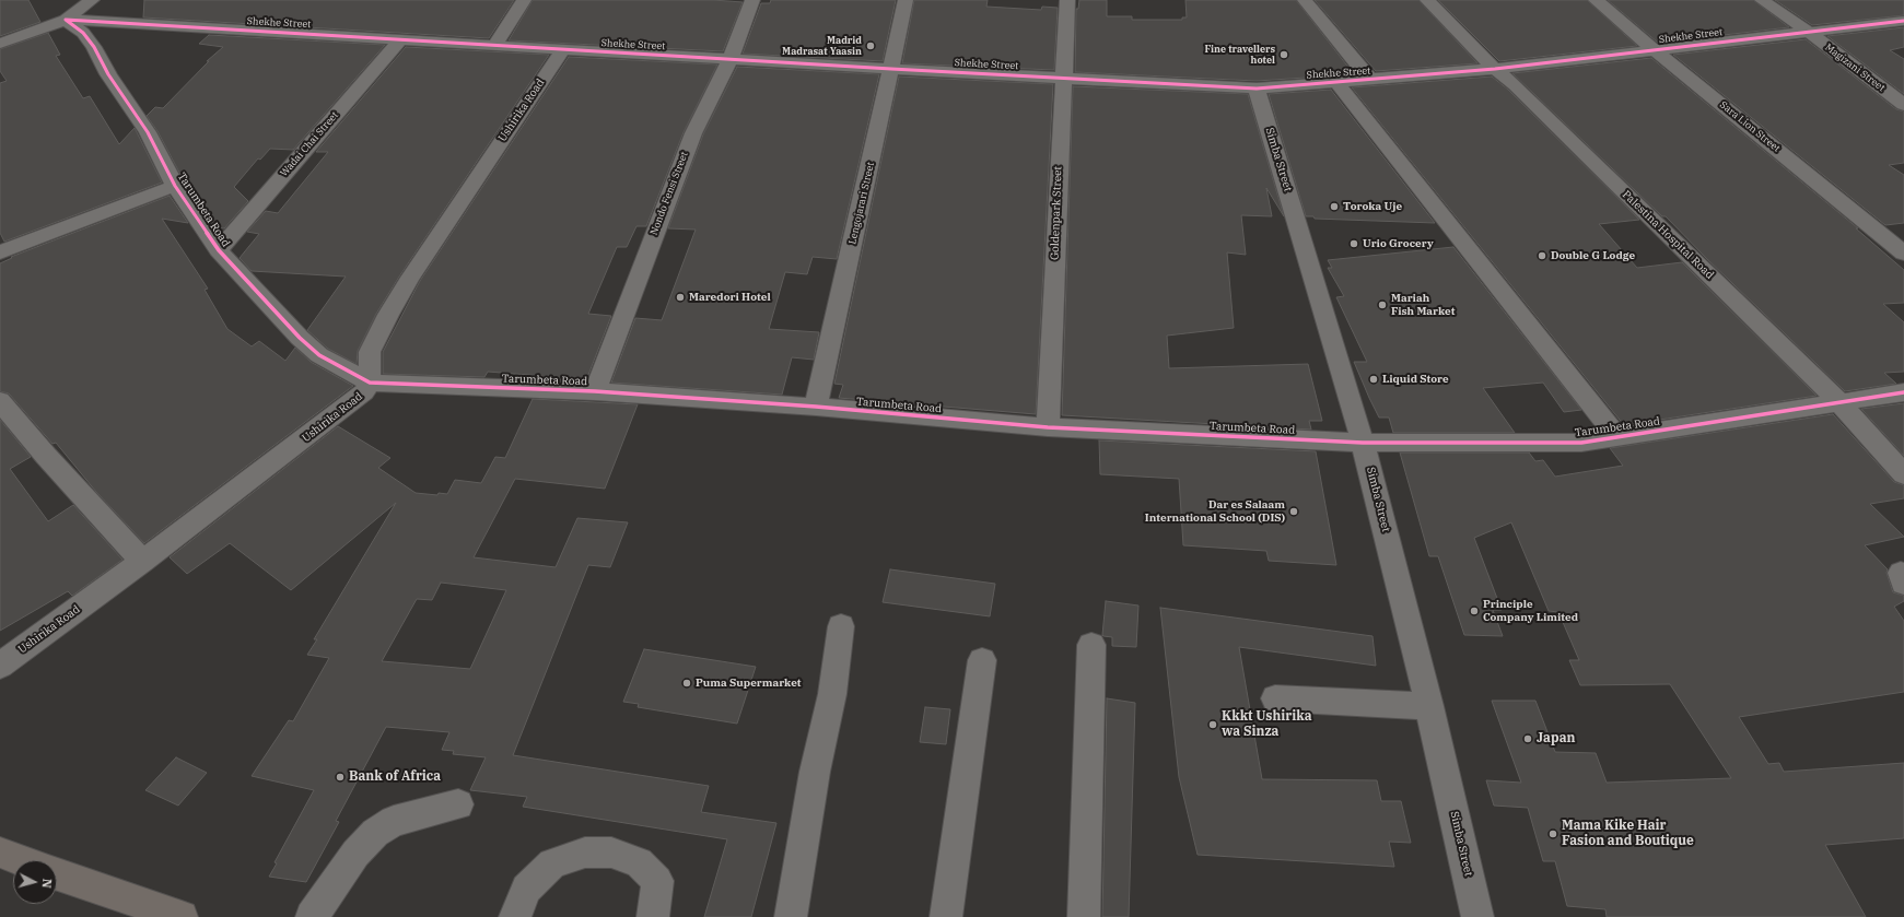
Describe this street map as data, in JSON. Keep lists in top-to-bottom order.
{
  "streets": {
    "street": [
      "Shekhe Street",
      "Magizani Street",
      "Ushirika Road",
      "Sara Lion Street",
      "Wadai Chai Street",
      "Simba Street",
      "Nondo Fensi Street",
      "Lengojarari Street",
      "Tarumbeta Road",
      "Goldenpark Street",
      "Palestina Hospital Road"
    ]
  },
  "crossings": [
    ["Shekhe Street", "Magizani Street"],
    ["Shekhe Street", "Ushirika Road"],
    ["Shekhe Street", "Sara Lion Street"],
    ["Shekhe Street", "Wadai Chai Street"],
    ["Shekhe Street", "Simba Street"],
    ["Shekhe Street", "Nondo Fensi Street"],
    ["Shekhe Street", "Lengojarari Street"],
    ["Shekhe Street", "Tarumbeta Road"],
    ["Shekhe Street", "Goldenpark Street"],
    ["Shekhe Street", "Palestina Hospital Road"],
    ["Ushirika Road", "Tarumbeta Road"],
    ["Wadai Chai Street", "Tarumbeta Road"],
    ["Simba Street", "Tarumbeta Road"],
    ["Nondo Fensi Street", "Tarumbeta Road"],
    ["Lengojarari Street", "Tarumbeta Road"],
    ["Tarumbeta Road", "Goldenpark Street"],
    ["Tarumbeta Road", "Palestina Hospital Road"]
  ],
  "places": [
    "Madrid Madrasat Yaasin",
    "Fine travellers hotel",
    "Toroka Uje",
    "Urio Grocery",
    "Double G Lodge",
    "Maredori Hotel",
    "Mariah Fish Market",
    "Liquid Store",
    "Dar es Salaam International School (DIS)",
    "Principle Company Limited",
    "Puma Supermarket",
    "Kkkt Ushirika wa Sinza",
    "Japan",
    "Bank of Africa",
    "Mama Kike Hair Fasion and Boutique"
  ],
  "north": "right"
}
